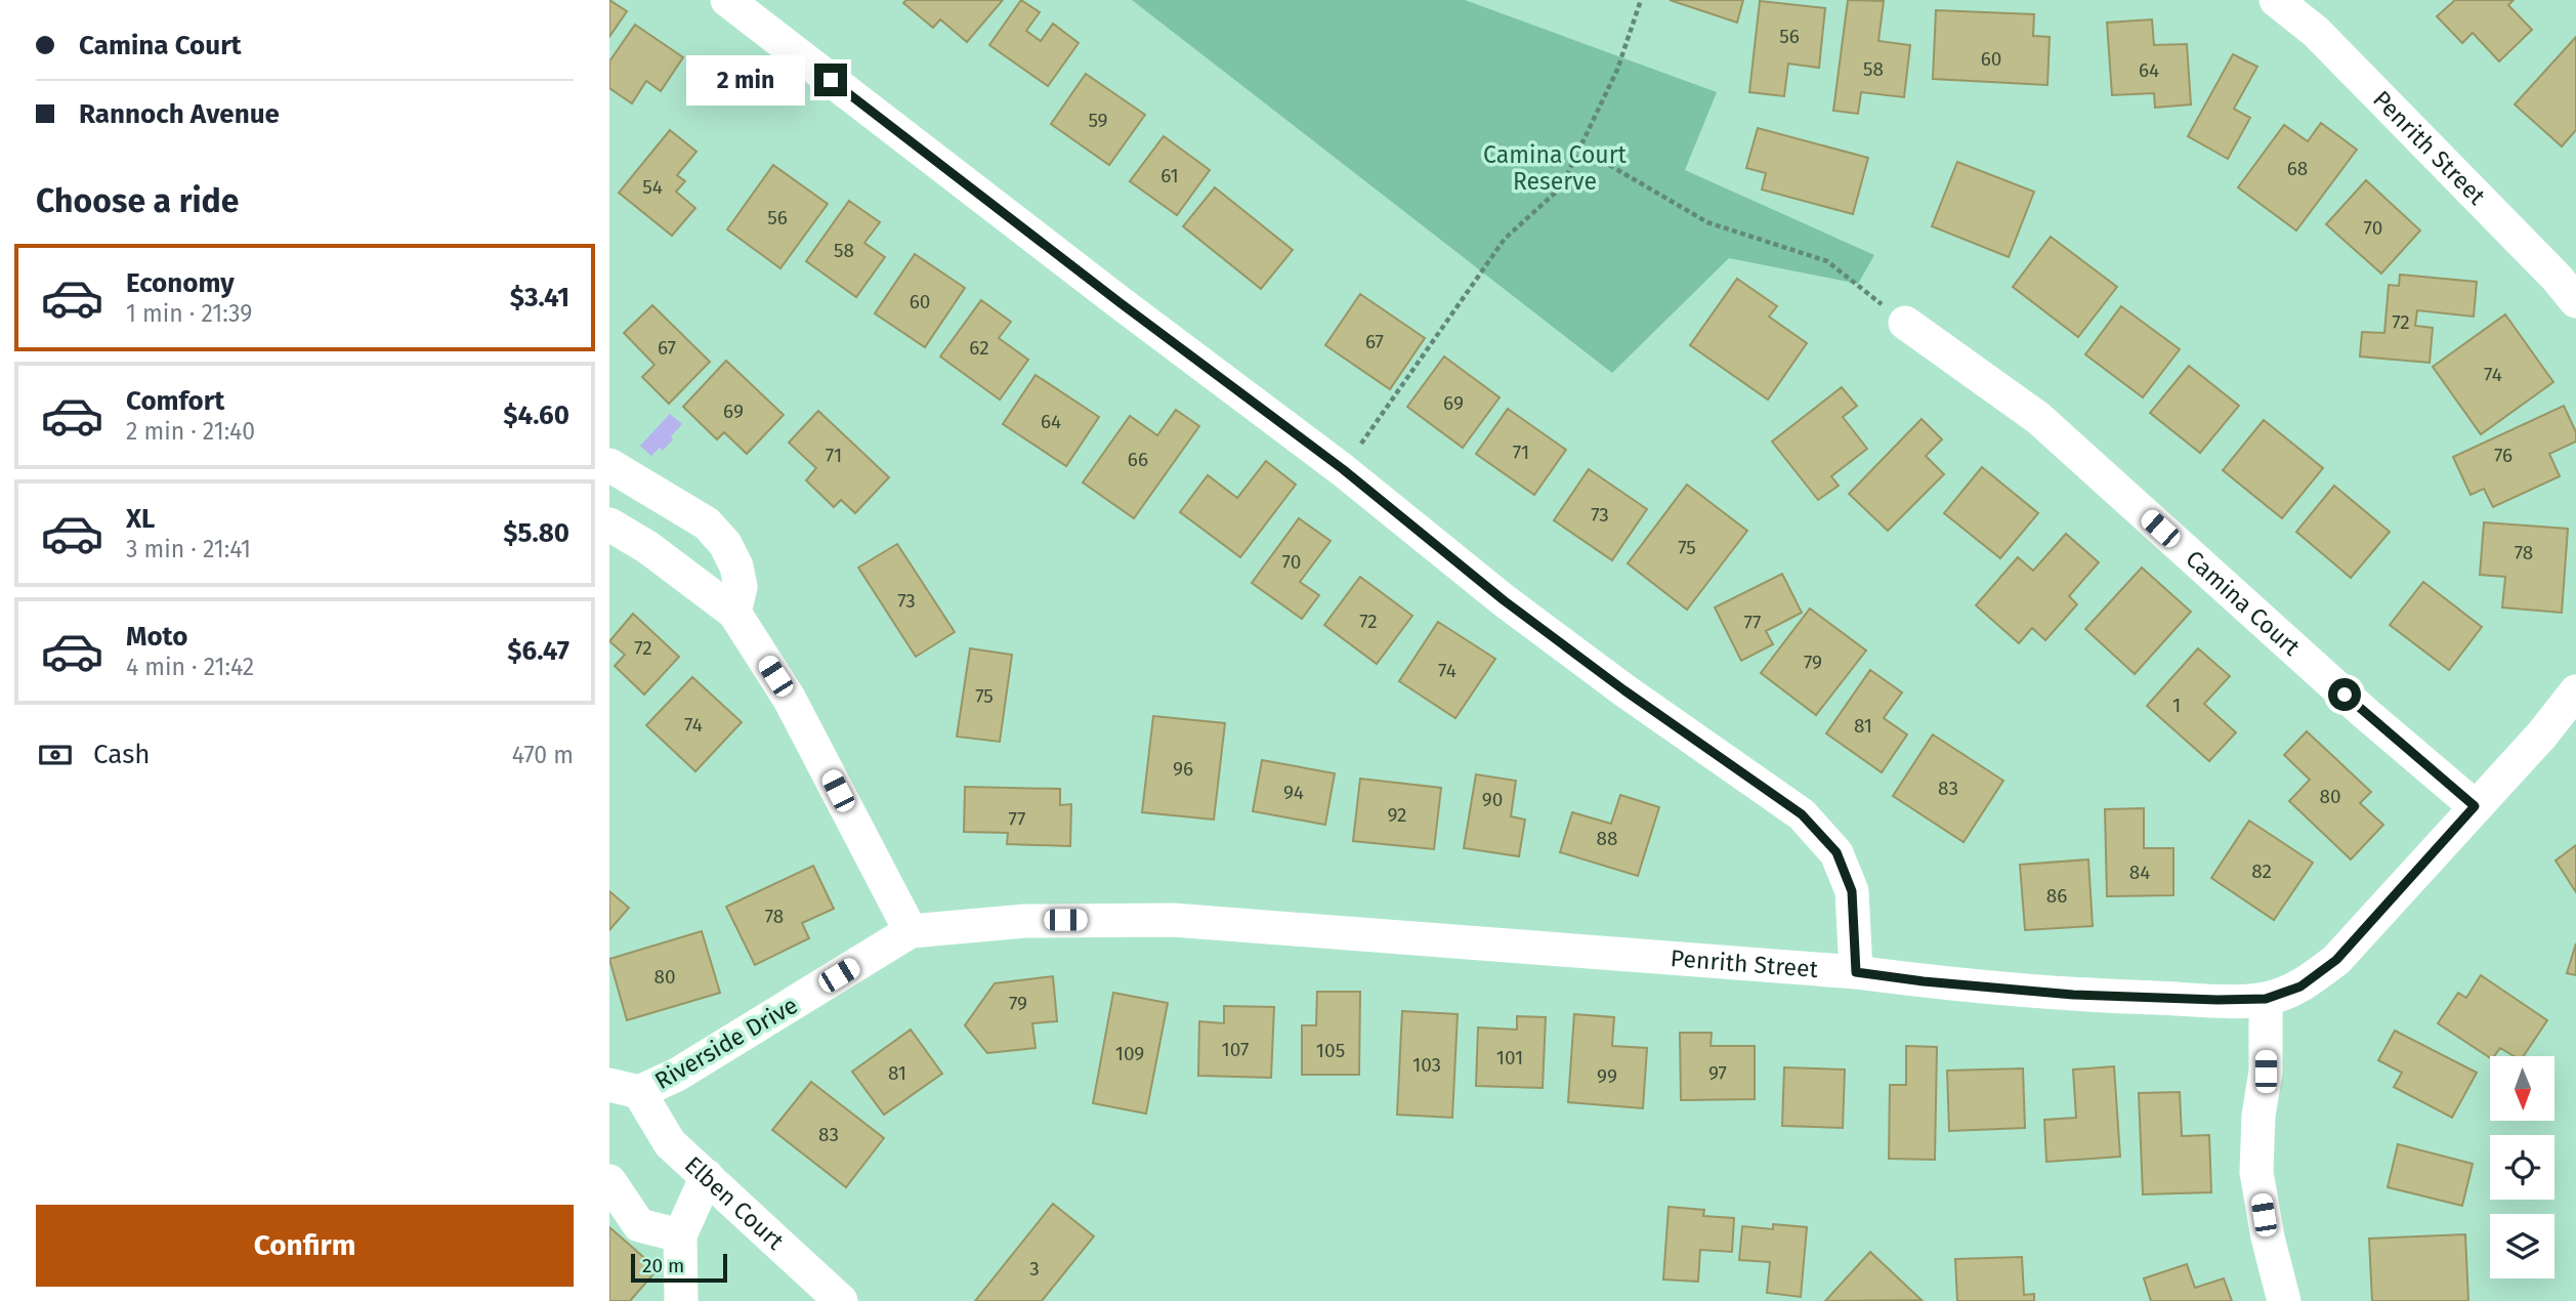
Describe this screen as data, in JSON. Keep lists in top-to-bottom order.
{
  "streets": {
    "street": [
      "Penrith Street",
      "Camina Court",
      "Riverside Drive",
      "Elben Court"
    ]
  },
  "crossings": [
    ["Penrith Street", "Camina Court"],
    ["Penrith Street", "Riverside Drive"],
    ["Riverside Drive", "Elben Court"]
  ],
  "parks": ["Camina Court Reserve"],
  "house_numbers": [
    "56",
    "60",
    "58",
    "64",
    "59",
    "68",
    "61",
    "54",
    "56",
    "70",
    "58",
    "60",
    "72",
    "67",
    "67",
    "62",
    "74",
    "69",
    "69",
    "64",
    "71",
    "71",
    "76",
    "66",
    "73",
    "75",
    "78",
    "70",
    "73",
    "72",
    "77",
    "72",
    "79",
    "74",
    "75",
    "1",
    "74",
    "81",
    "96",
    "83",
    "94",
    "80",
    "90",
    "92",
    "77",
    "88",
    "82",
    "84",
    "86",
    "78",
    "80",
    "79",
    "107",
    "105",
    "109",
    "101",
    "103",
    "81",
    "97",
    "99",
    "83",
    "3"
  ],
  "scale_bar": "20 m",
  "north": "bottom",
  "page": {
    "banner": ["Camina Court", "Rannoch Avenue"],
    "bubble": "2 min",
    "heading": "Choose a ride",
    "list": [
      {
        "name": "Economy",
        "note": "1 min · 21:39",
        "value": "$3.41"
      },
      {
        "name": "Comfort",
        "note": "2 min · 21:40",
        "value": "$4.60"
      },
      {
        "name": "XL",
        "note": "3 min · 21:41",
        "value": "$5.80"
      },
      {
        "name": "Moto",
        "note": "4 min · 21:42",
        "value": "$6.47"
      }
    ],
    "pay": ["Cash", "470 m"],
    "buttons": "Confirm",
    "scale": "20 m"
  }
}
